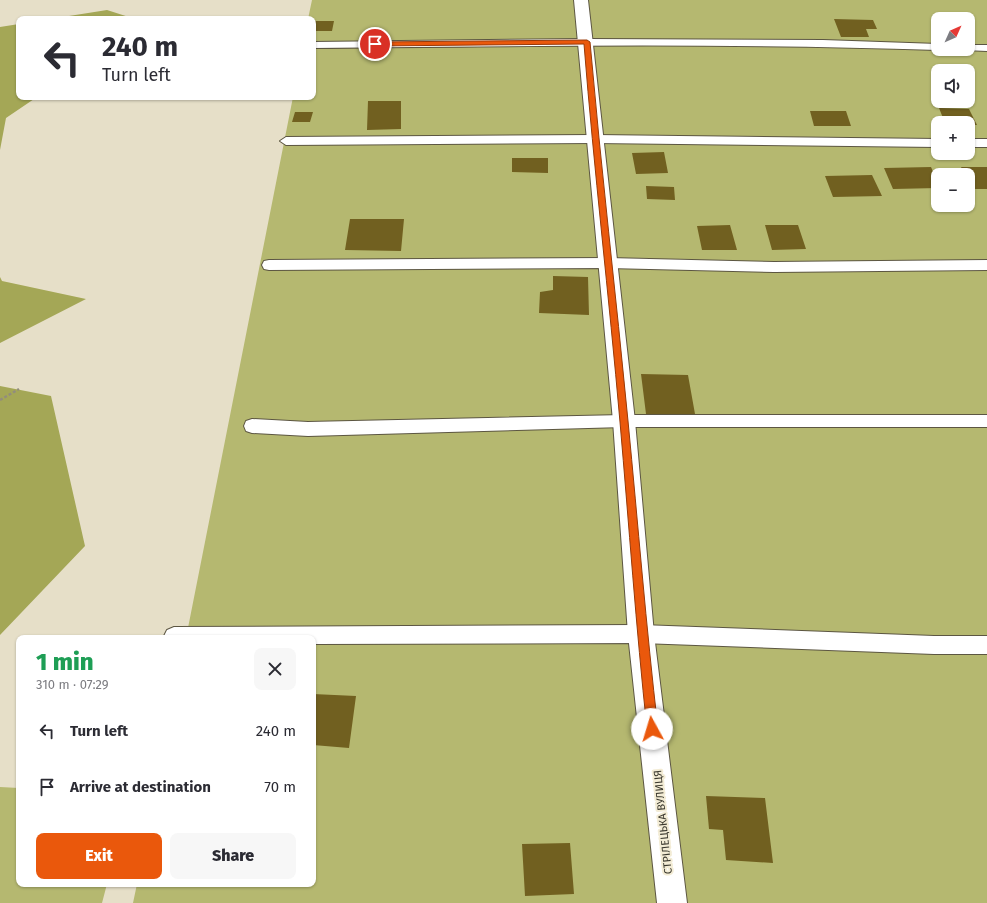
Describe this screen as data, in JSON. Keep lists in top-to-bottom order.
{
  "streets": {
    "street": ["СТРІЛЕЦЬКА ВУЛИЦЯ"]
  },
  "north": "top right",
  "page": {
    "map_buttons": ["+", "−"],
    "turn": ["240 m", "Turn left"],
    "heading": ["1 min", "310 m · 07:29"],
    "list": [
      {
        "name": "Turn left",
        "value": "240 m"
      },
      {
        "name": "Arrive at destination",
        "value": "70 m"
      }
    ],
    "buttons": ["Exit", "Share"]
  }
}
